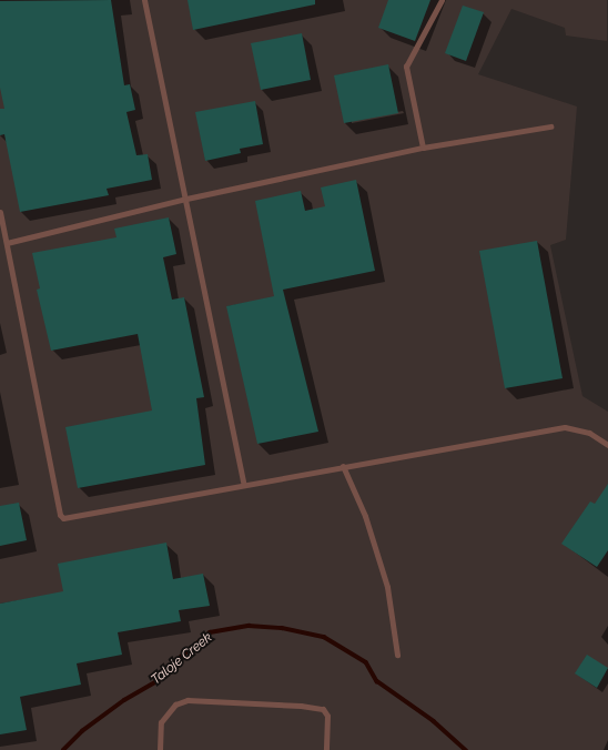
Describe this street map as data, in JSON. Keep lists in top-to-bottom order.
{
  "water": ["Taloje Creek"]
}
